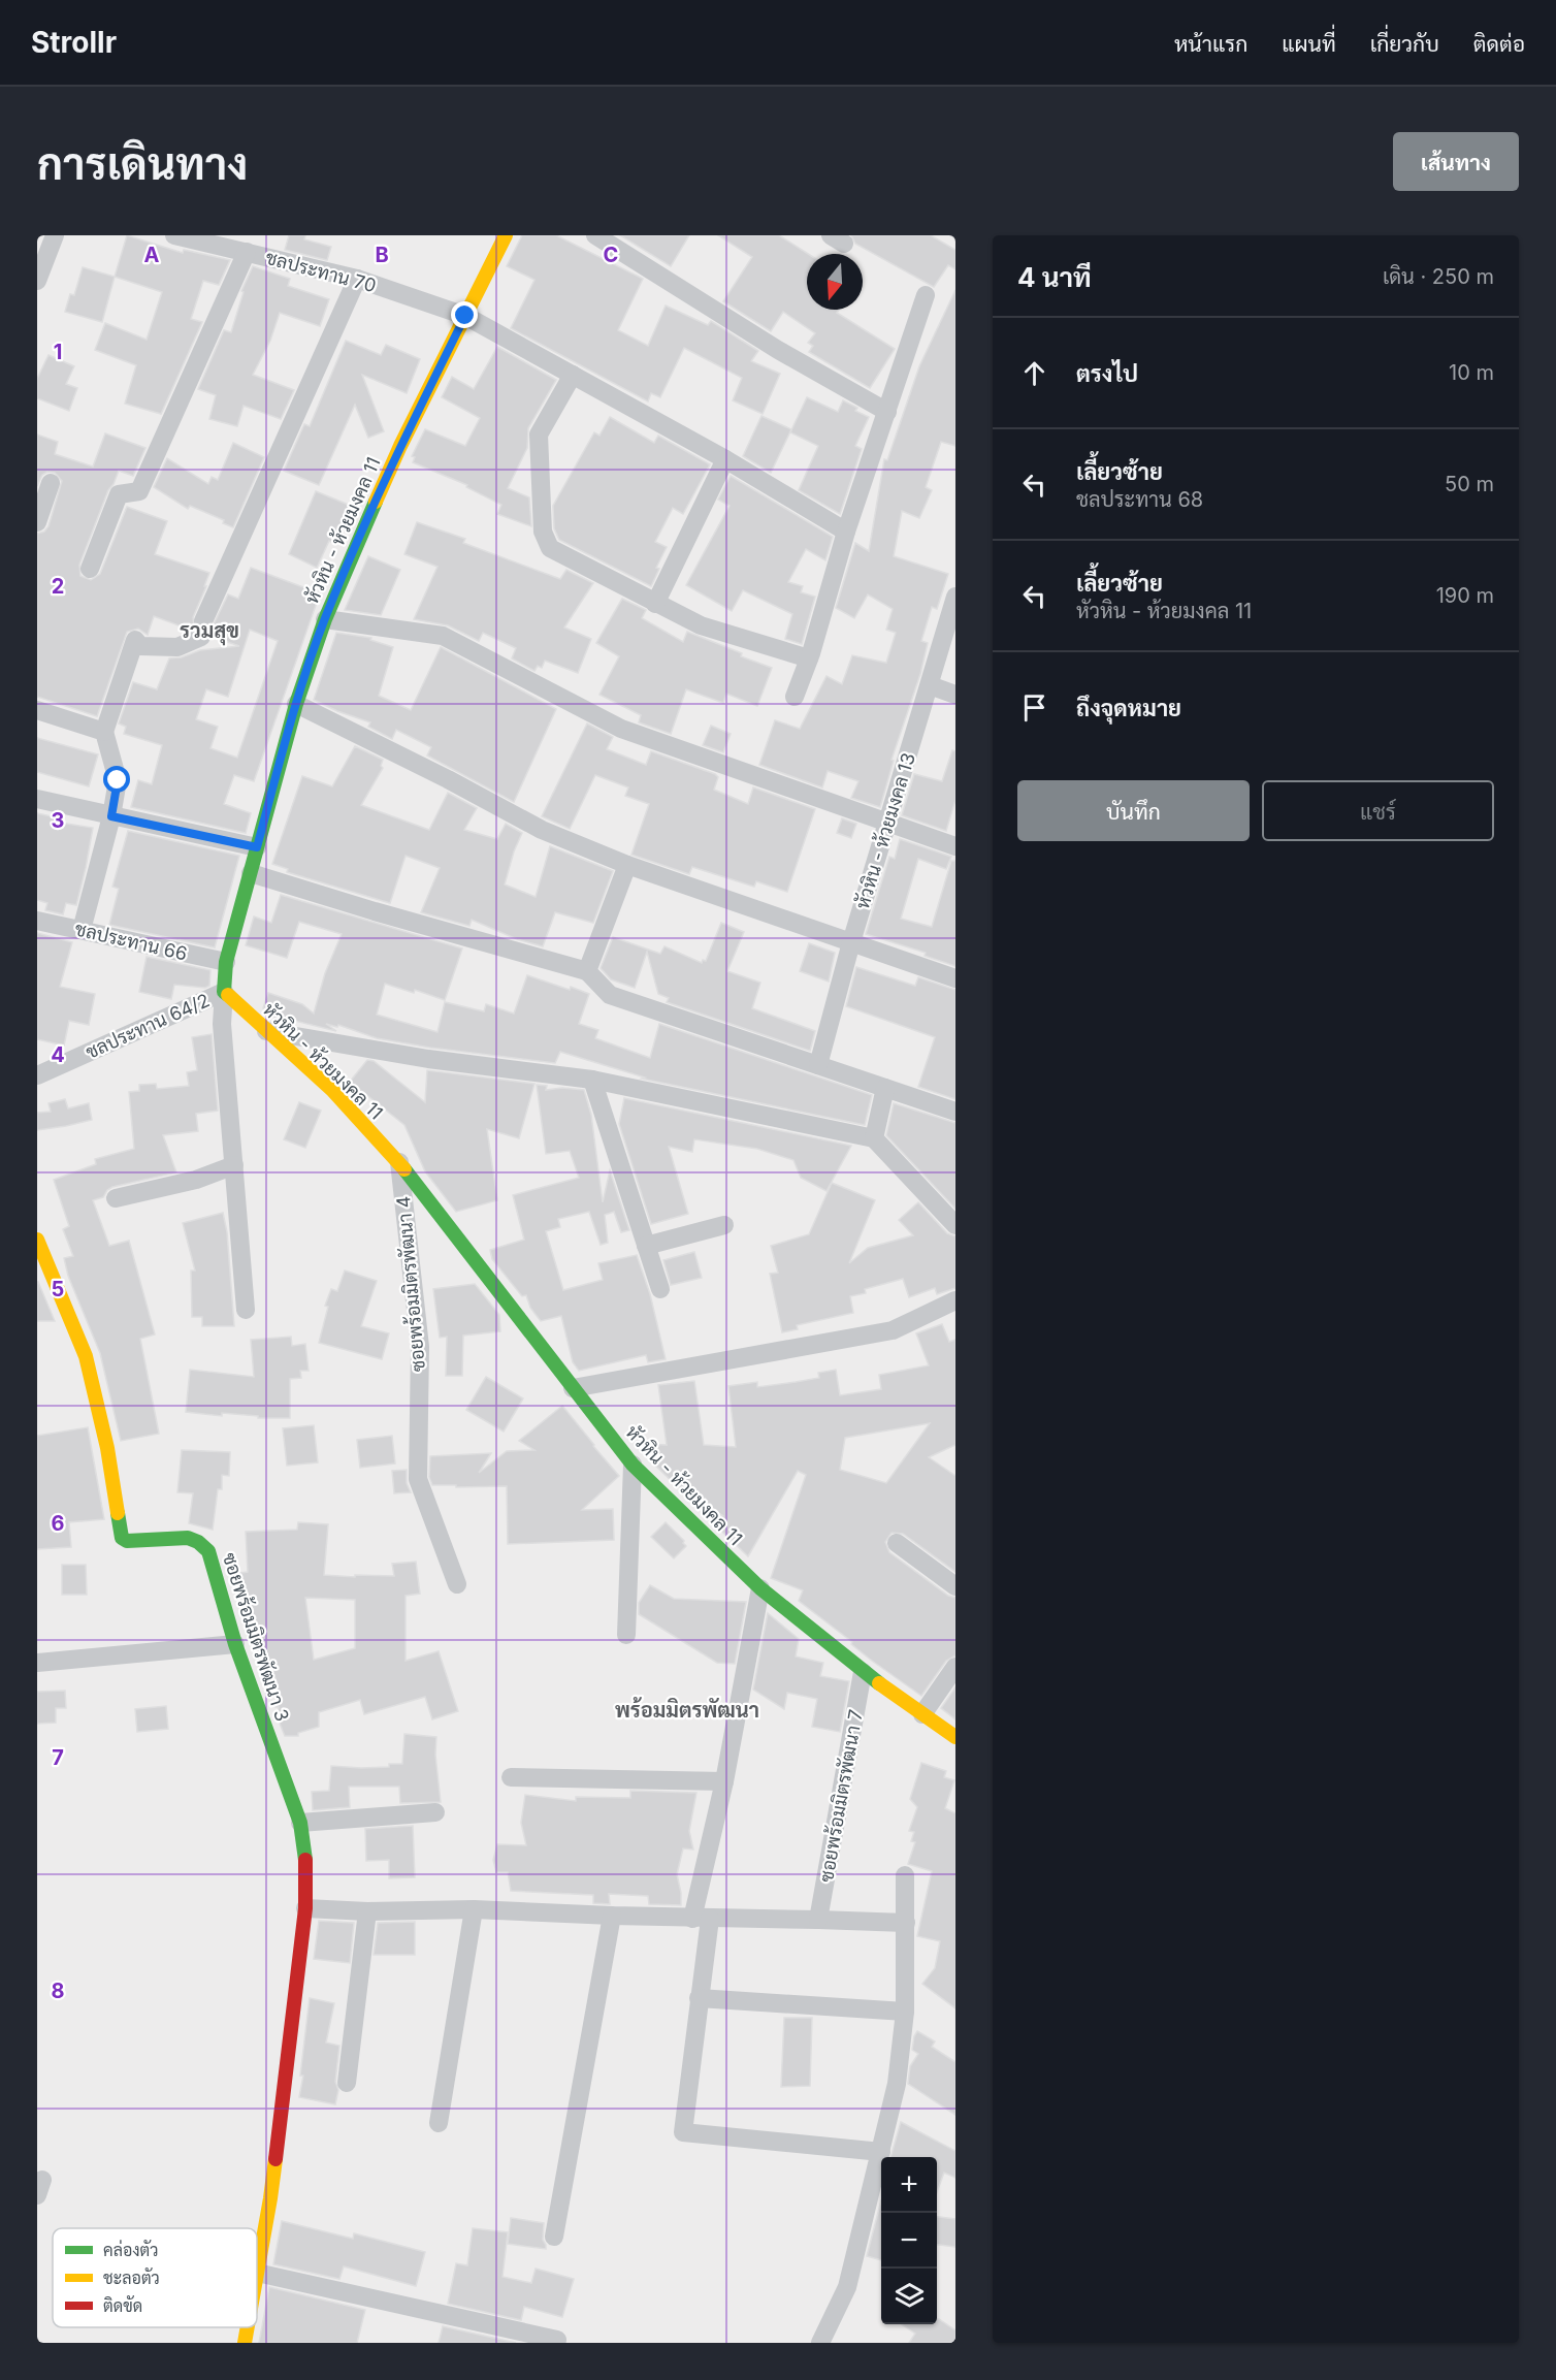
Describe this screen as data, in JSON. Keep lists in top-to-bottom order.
{
  "streets": {
    "street": [
      "ชลประทาน 70",
      "หัวหิน - ห้วยมงคล 11",
      "หัวหิน - ห้วยมงคล 13",
      "ชลประทาน 66",
      "ชลประทาน 64/2",
      "ซอยพร้อมมิตรพัฒนา 4",
      "ซอยพร้อมมิตรพัฒนา 3",
      "ซอยพร้อมมิตรพัฒนา 7"
    ]
  },
  "crossings": [
    ["ชลประทาน 70", "หัวหิน - ห้วยมงคล 11"],
    ["หัวหิน - ห้วยมงคล 11", "ชลประทาน 66"],
    ["หัวหิน - ห้วยมงคล 11", "ชลประทาน 64/2"],
    ["หัวหิน - ห้วยมงคล 11", "ซอยพร้อมมิตรพัฒนา 4"],
    ["หัวหิน - ห้วยมงคล 11", "ซอยพร้อมมิตรพัฒนา 7"]
  ],
  "districts": ["รวมสุข", "พร้อมมิตรพัฒนา"],
  "legend": ["คล่องตัว", "ชะลอตัว", "ติดขัด"],
  "north": "bottom",
  "page": {
    "header": "Strollr",
    "nav": [
      "หน้าแรก",
      "แผนที่",
      "เกี่ยวกับ",
      "ติดต่อ"
    ],
    "buttons": [
      "เส้นทาง",
      ["บันทึก", "แชร์"]
    ],
    "title": "การเดินทาง",
    "heading": ["4 นาที", "เดิน · 250 m"],
    "list": [
      ["ตรงไป", "10 m"],
      ["เลี้ยวซ้าย", "ชลประทาน 68", "50 m"],
      ["เลี้ยวซ้าย", "หัวหิน - ห้วยมงคล 11", "190 m"],
      "ถึงจุดหมาย"
    ],
    "map_buttons": ["+", "−"]
  },
  "grid": {
    "columns": ["A", "B", "C"],
    "rows": [
      "1",
      "2",
      "3",
      "4",
      "5",
      "6",
      "7",
      "8"
    ]
  }
}
